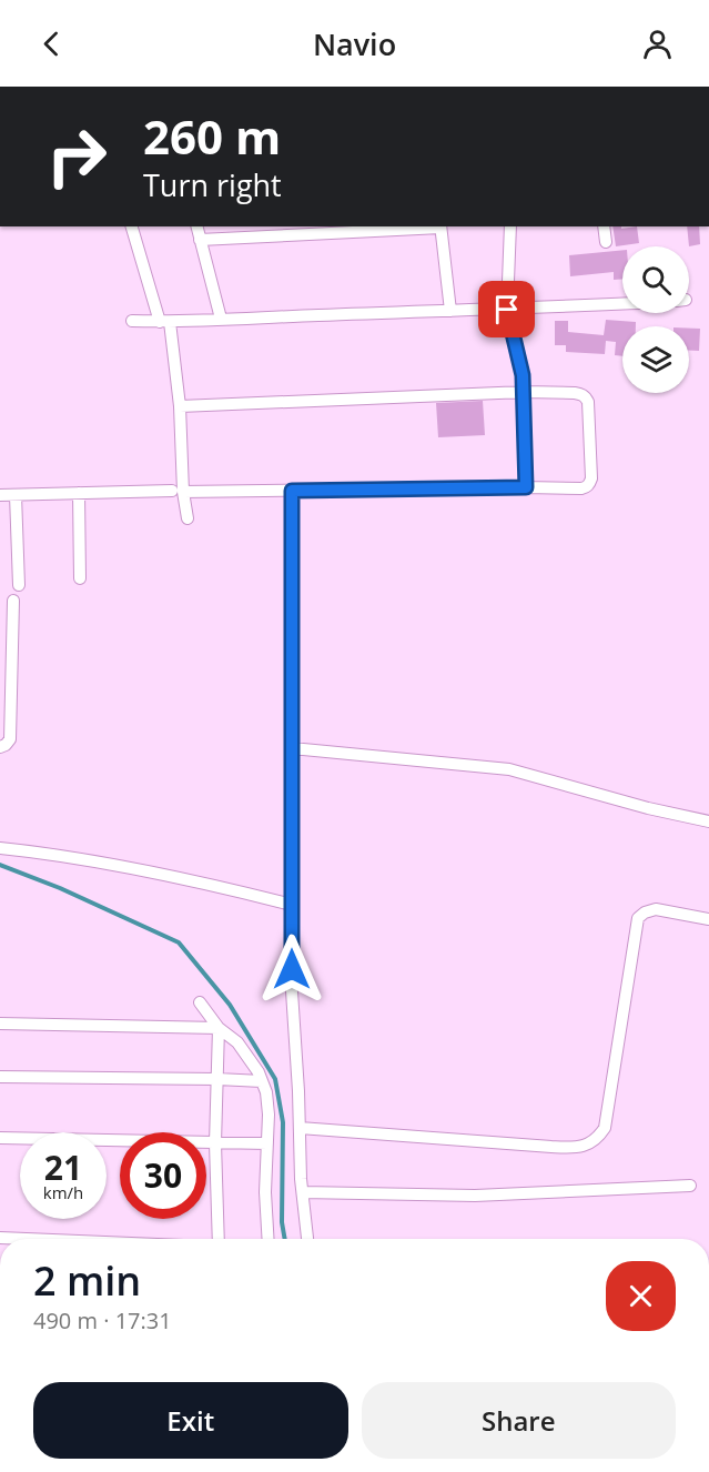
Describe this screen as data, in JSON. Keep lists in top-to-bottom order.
{
  "page": {
    "header": "Navio",
    "turn": ["260 m", "Turn right"],
    "speed": "21 km/h",
    "limit": "30",
    "heading": ["2 min", "490 m · 17:31"],
    "buttons": ["Exit", "Share"]
  }
}
